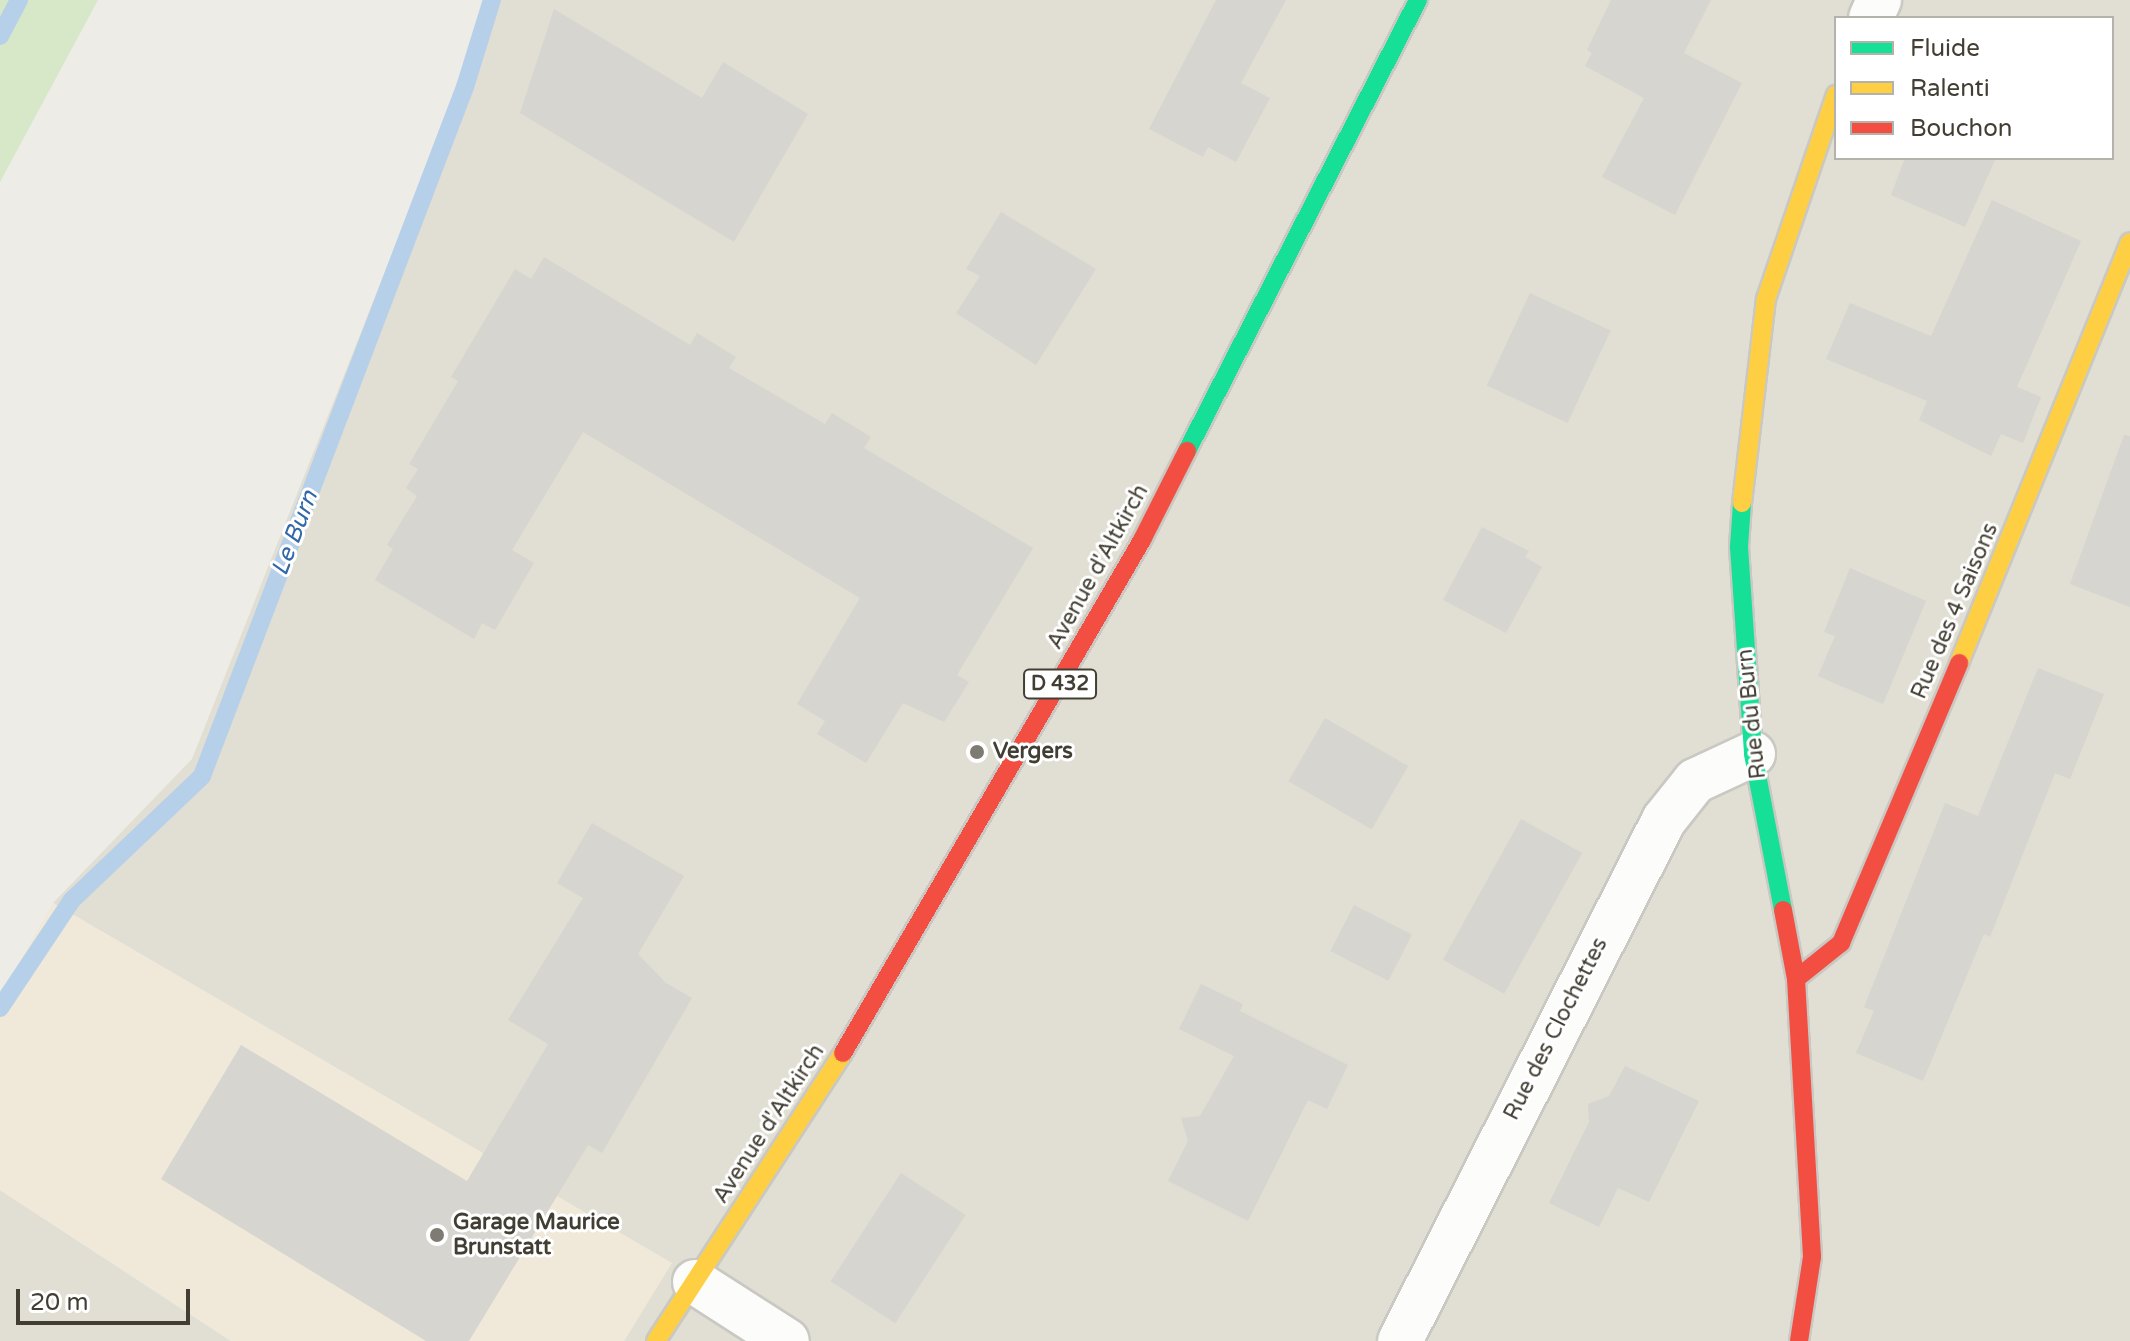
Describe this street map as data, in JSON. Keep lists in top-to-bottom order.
{
  "streets": {
    "street": [
      "Avenue d'Altkirch",
      "Rue des 4 Saisons",
      "D 432",
      "Rue du Burn",
      "Rue des Clochettes"
    ]
  },
  "crossings": [
    ["Rue des 4 Saisons", "Rue du Burn"],
    ["Rue du Burn", "Rue des Clochettes"]
  ],
  "water": ["Le Burn"],
  "places": ["Vergers", "Garage Maurice Brunstatt"],
  "legend": ["Fluide", "Ralenti", "Bouchon"],
  "scale_bar": "20 m"
}
